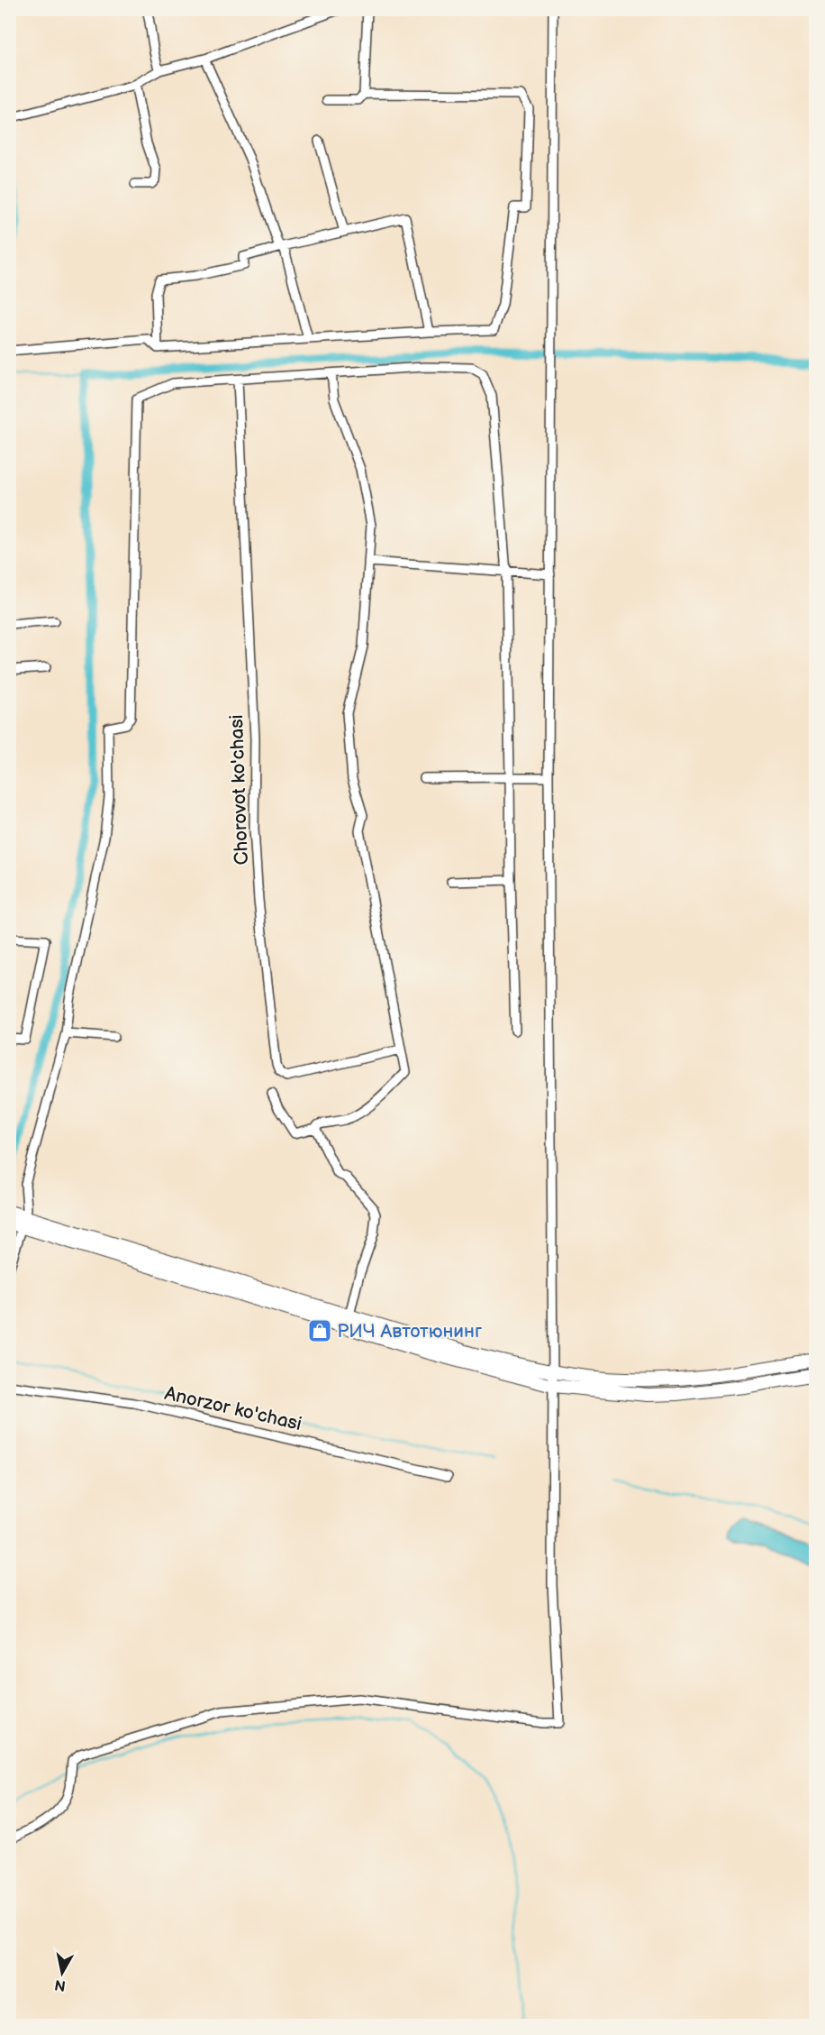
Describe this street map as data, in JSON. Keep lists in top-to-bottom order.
{
  "streets": {
    "street": ["Chorovot ko'chasi", "Anorzor ko'chasi"]
  },
  "places": {
    "shop": ["РИЧ Автотюнинг"]
  },
  "north": "bottom"
}
